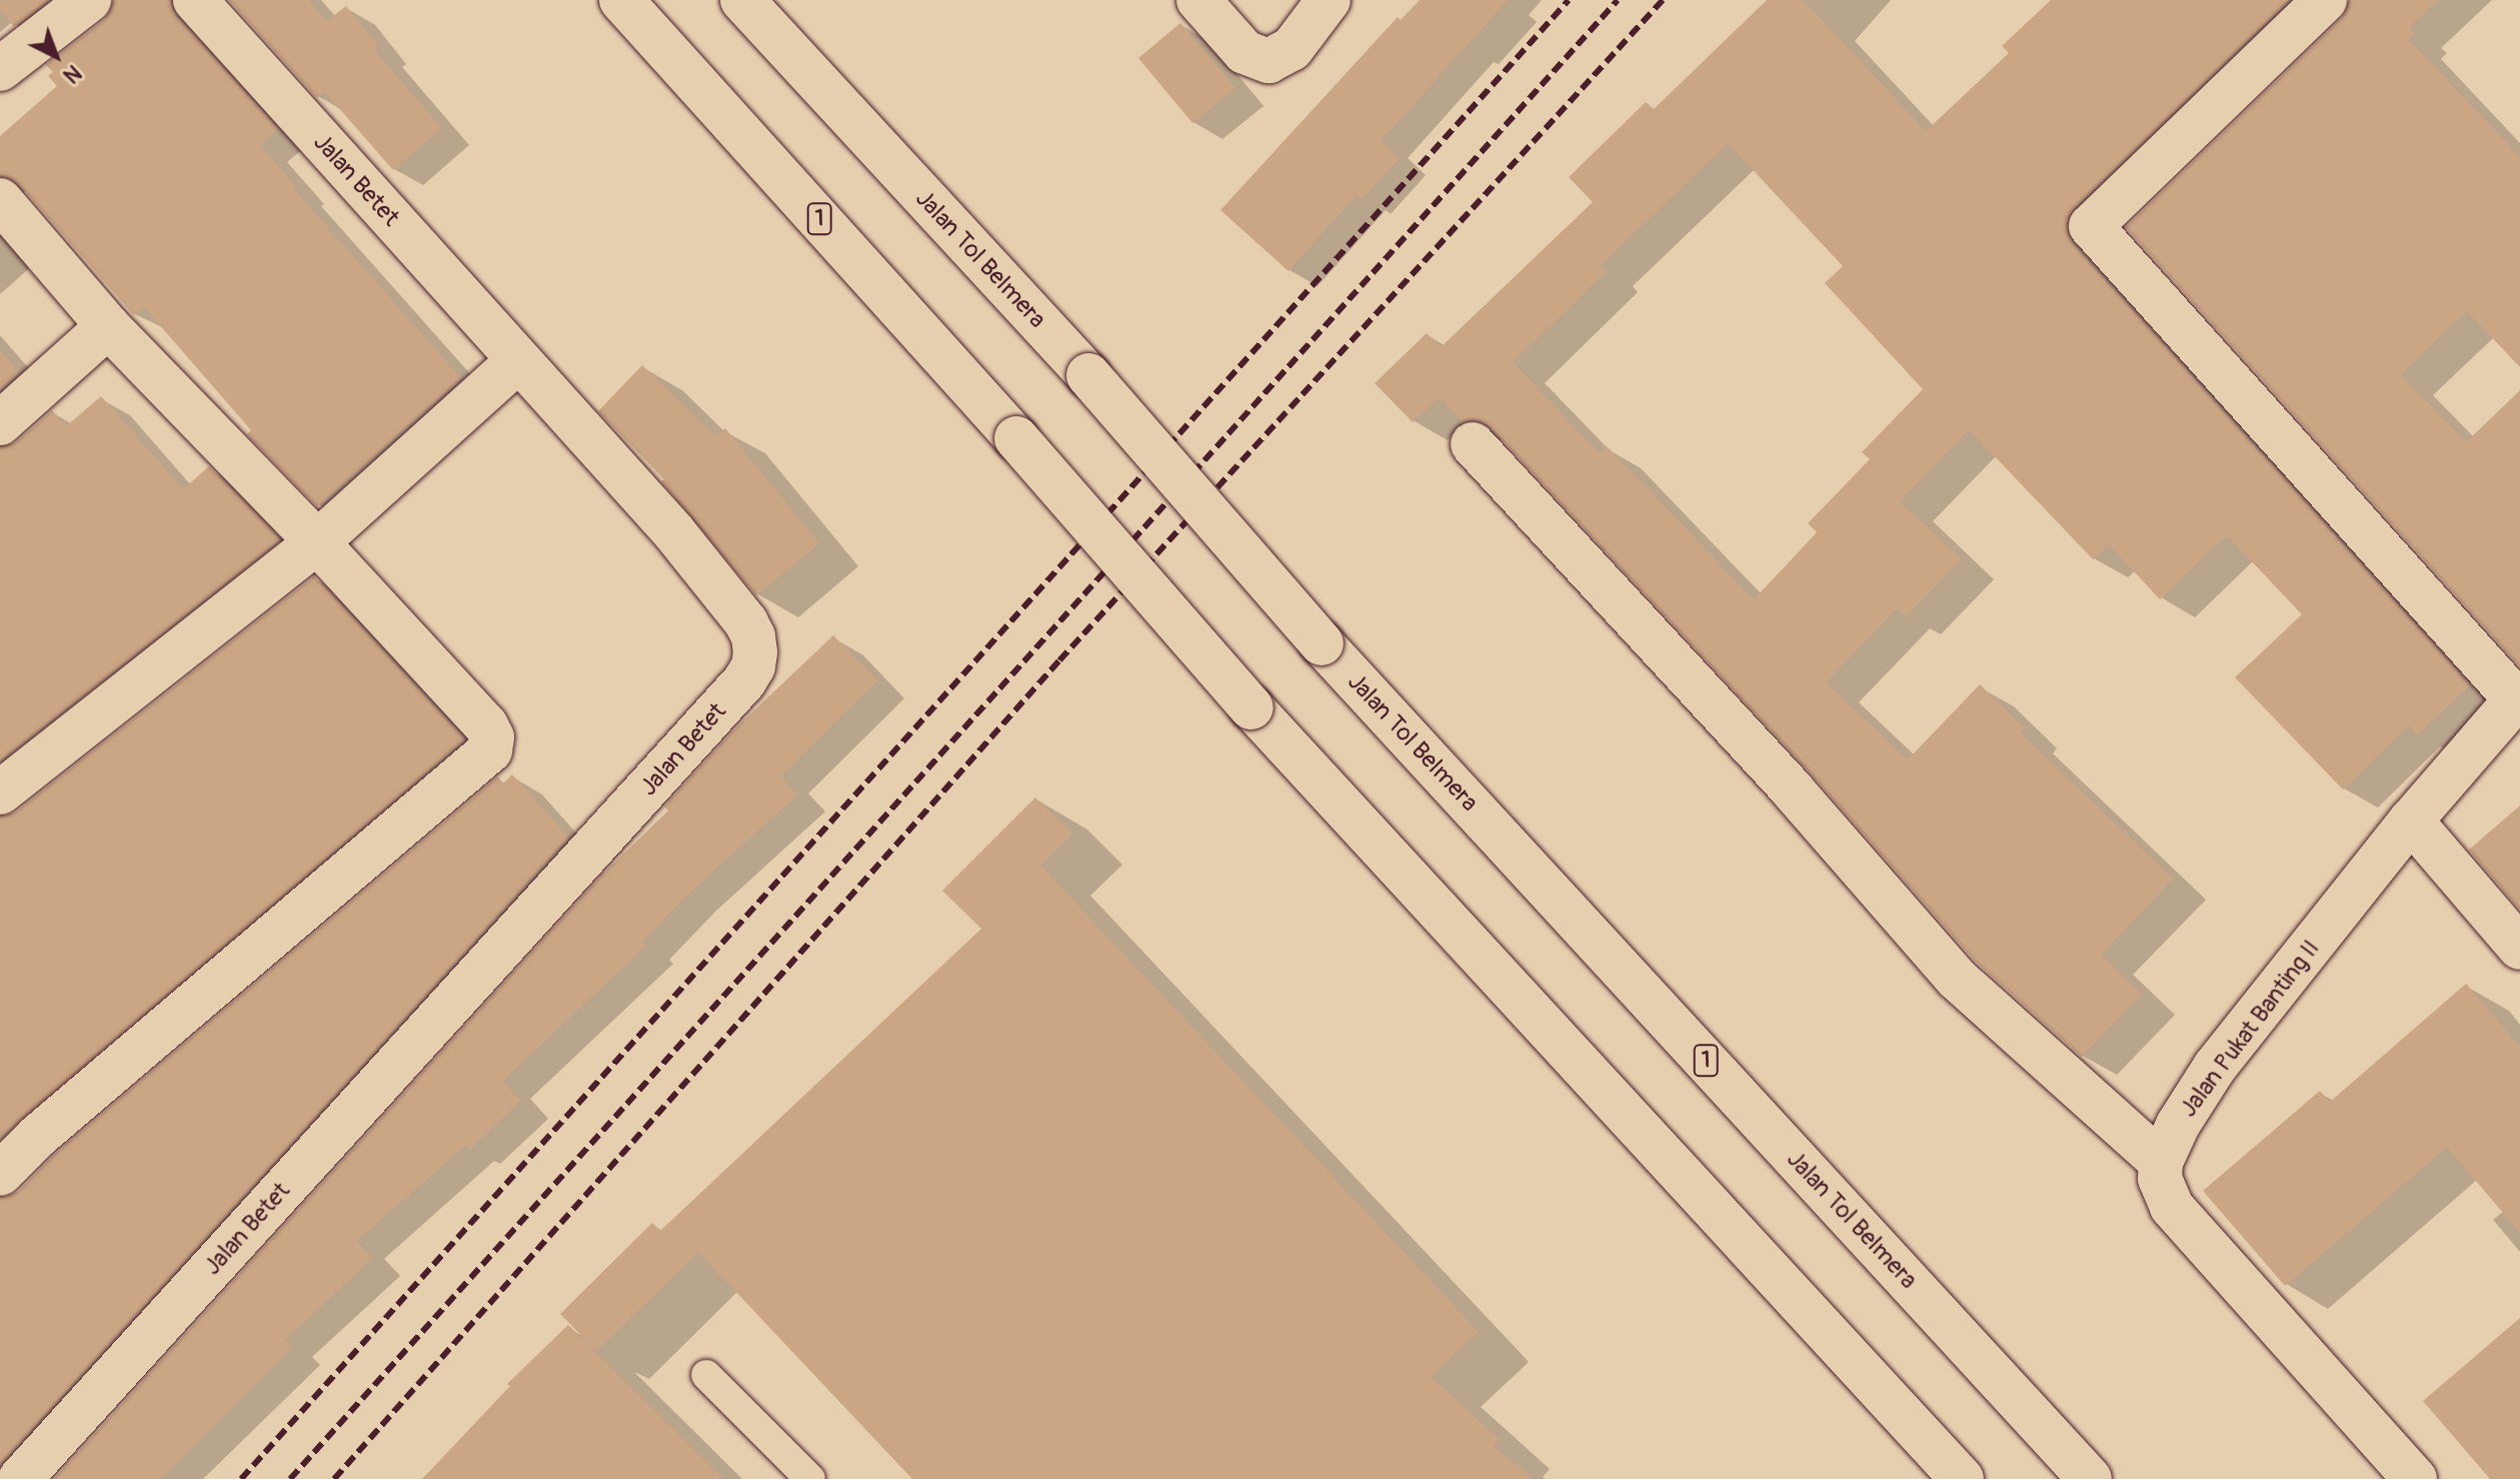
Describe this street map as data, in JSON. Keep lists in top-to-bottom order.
{
  "streets": {
    "main road": [
      "Jalan Betet",
      "1",
      "Jalan Tol Belmera",
      "Jalan Pukat Banting II"
    ]
  },
  "north": "bottom right"
}
